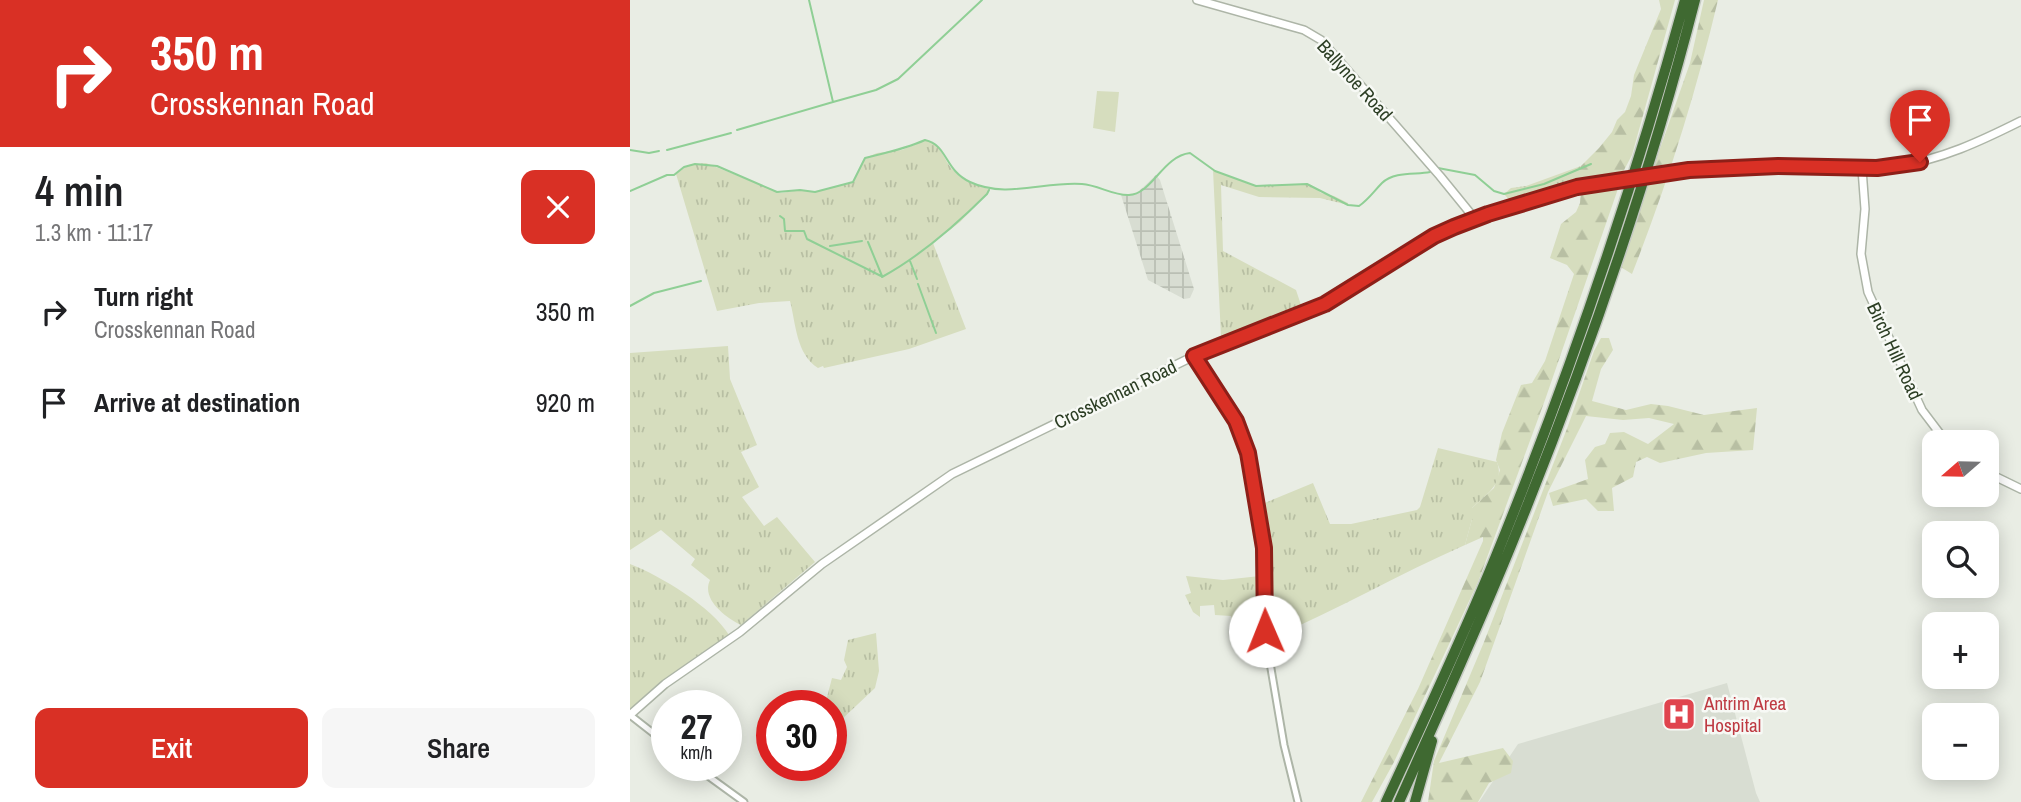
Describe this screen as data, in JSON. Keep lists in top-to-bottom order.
{
  "streets": {
    "street": ["Ballynoe Road", "Birch Hill Road", "Crosskennan Road"]
  },
  "crossings": [
    ["Ballynoe Road", "Crosskennan Road"],
    ["Birch Hill Road", "Crosskennan Road"]
  ],
  "places": {
    "hospital": ["Antrim Area Hospital"]
  },
  "north": "left",
  "page": {
    "turn": ["350 m", "Crosskennan Road"],
    "heading": ["4 min", "1.3 km · 11:17"],
    "list": [
      {
        "name": "Turn right",
        "note": "Crosskennan Road",
        "value": "350 m"
      },
      {
        "name": "Arrive at destination",
        "value": "920 m"
      }
    ],
    "map_buttons": ["+", "−"],
    "speed": "27 km/h",
    "limit": "30",
    "buttons": ["Exit", "Share"]
  }
}
